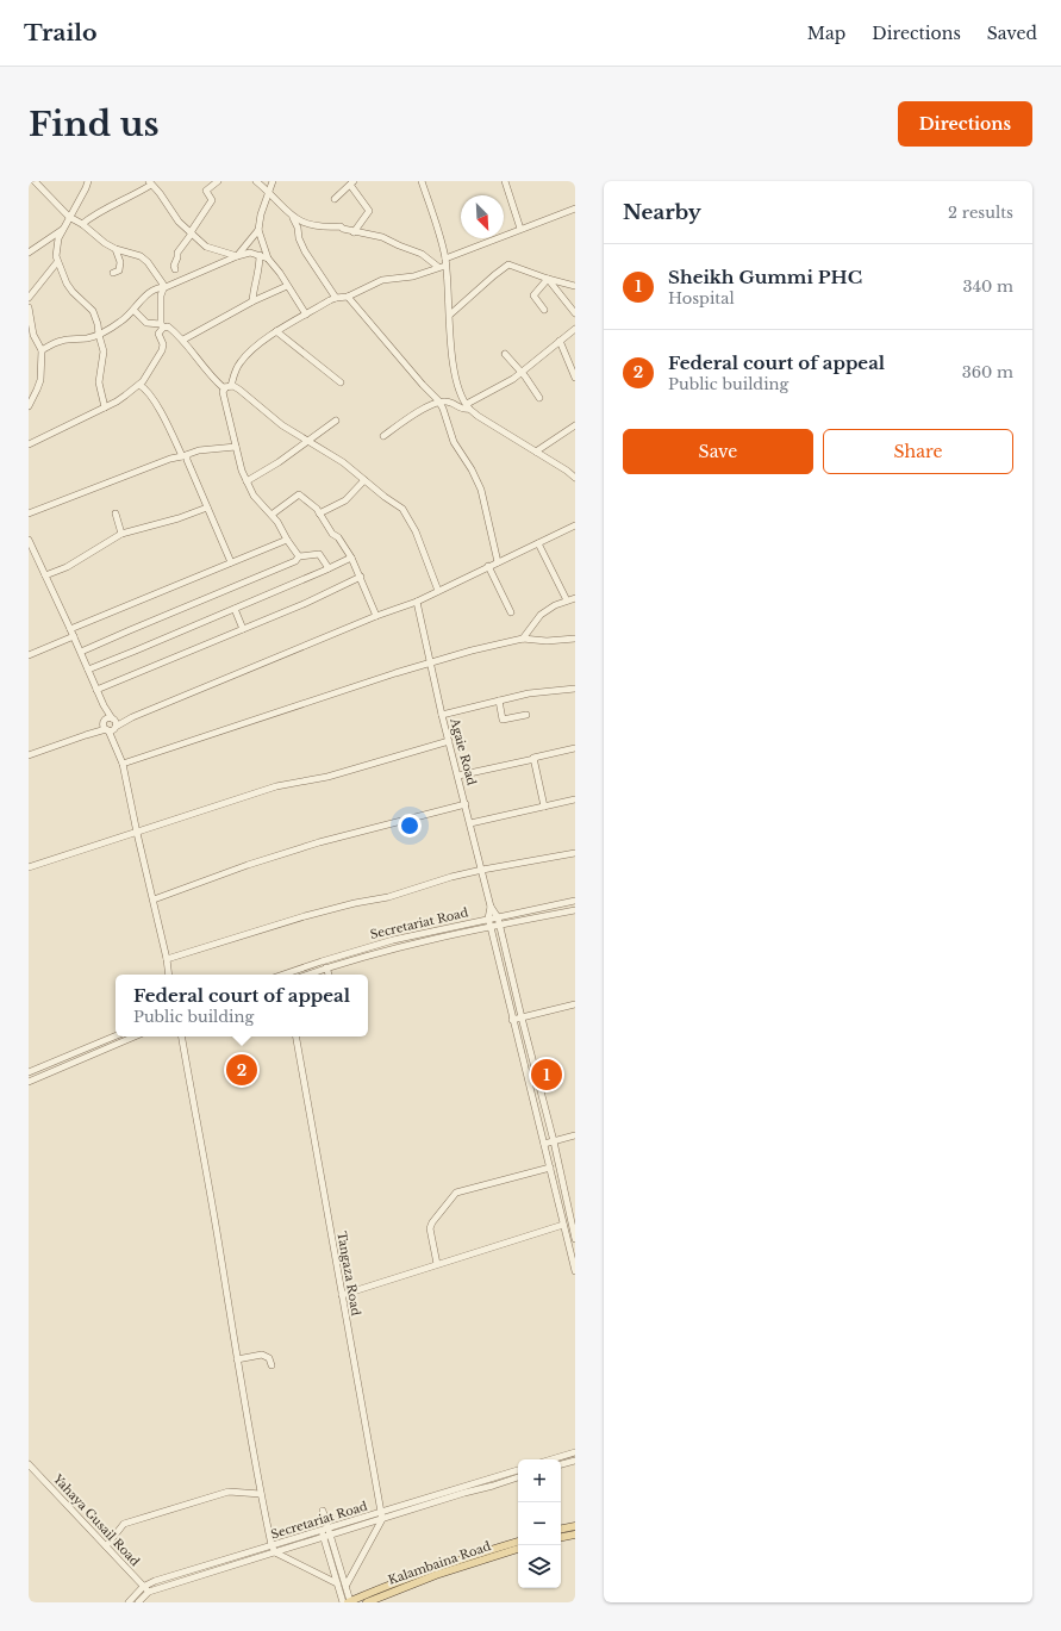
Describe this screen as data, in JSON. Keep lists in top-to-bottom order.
{
  "streets": {
    "main road": ["Kalambaina Road"],
    "street": [
      "Agaie Road",
      "Secretariat Road",
      "Tangaza Road",
      "Yahaya Gusail Road"
    ]
  },
  "crossings": [
    ["Secretariat Road", "Tangaza Road"],
    ["Secretariat Road", "Yahaya Gusail Road"]
  ],
  "north": "bottom right",
  "page": {
    "header": "Trailo",
    "nav": ["Map", "Directions", "Saved"],
    "buttons": [
      "Directions",
      ["Save", "Share"]
    ],
    "title": "Find us",
    "heading": ["Nearby", "2 results"],
    "list": [
      {
        "mark": "1",
        "name": "Sheikh Gummi PHC",
        "note": "Hospital",
        "value": "340 m"
      },
      {
        "mark": "2",
        "name": "Federal court of appeal",
        "note": "Public building",
        "value": "360 m"
      }
    ],
    "popup": ["Federal court of appeal", "Public building"],
    "pins": ["2", "1"],
    "map_buttons": ["+", "−"]
  }
}
